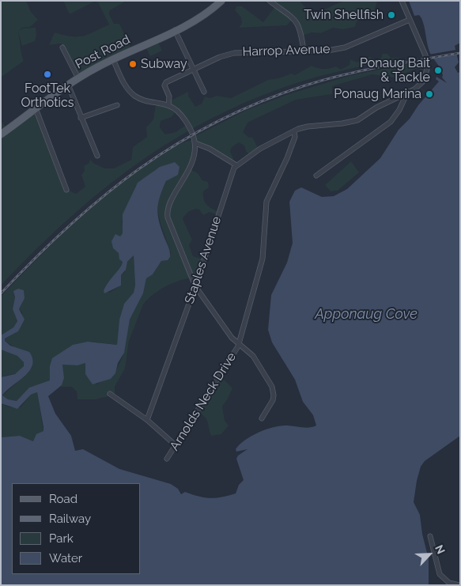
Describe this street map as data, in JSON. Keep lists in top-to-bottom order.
{
  "streets": {
    "main road": ["Post Road"],
    "street": ["Harrop Avenue", "Staples Avenue", "Arnolds Neck Drive"]
  },
  "crossings": [
    ["Staples Avenue", "Arnolds Neck Drive"]
  ],
  "water": ["Apponaug Cove"],
  "places": [
    "Twin Shellfish",
    "Subway",
    "Ponaug Bait & Tackle",
    "FootTek Orthotics",
    "Ponaug Marina"
  ],
  "legend": [
    "Road",
    "Railway",
    "Park",
    "Water"
  ],
  "north": "top right"
}
